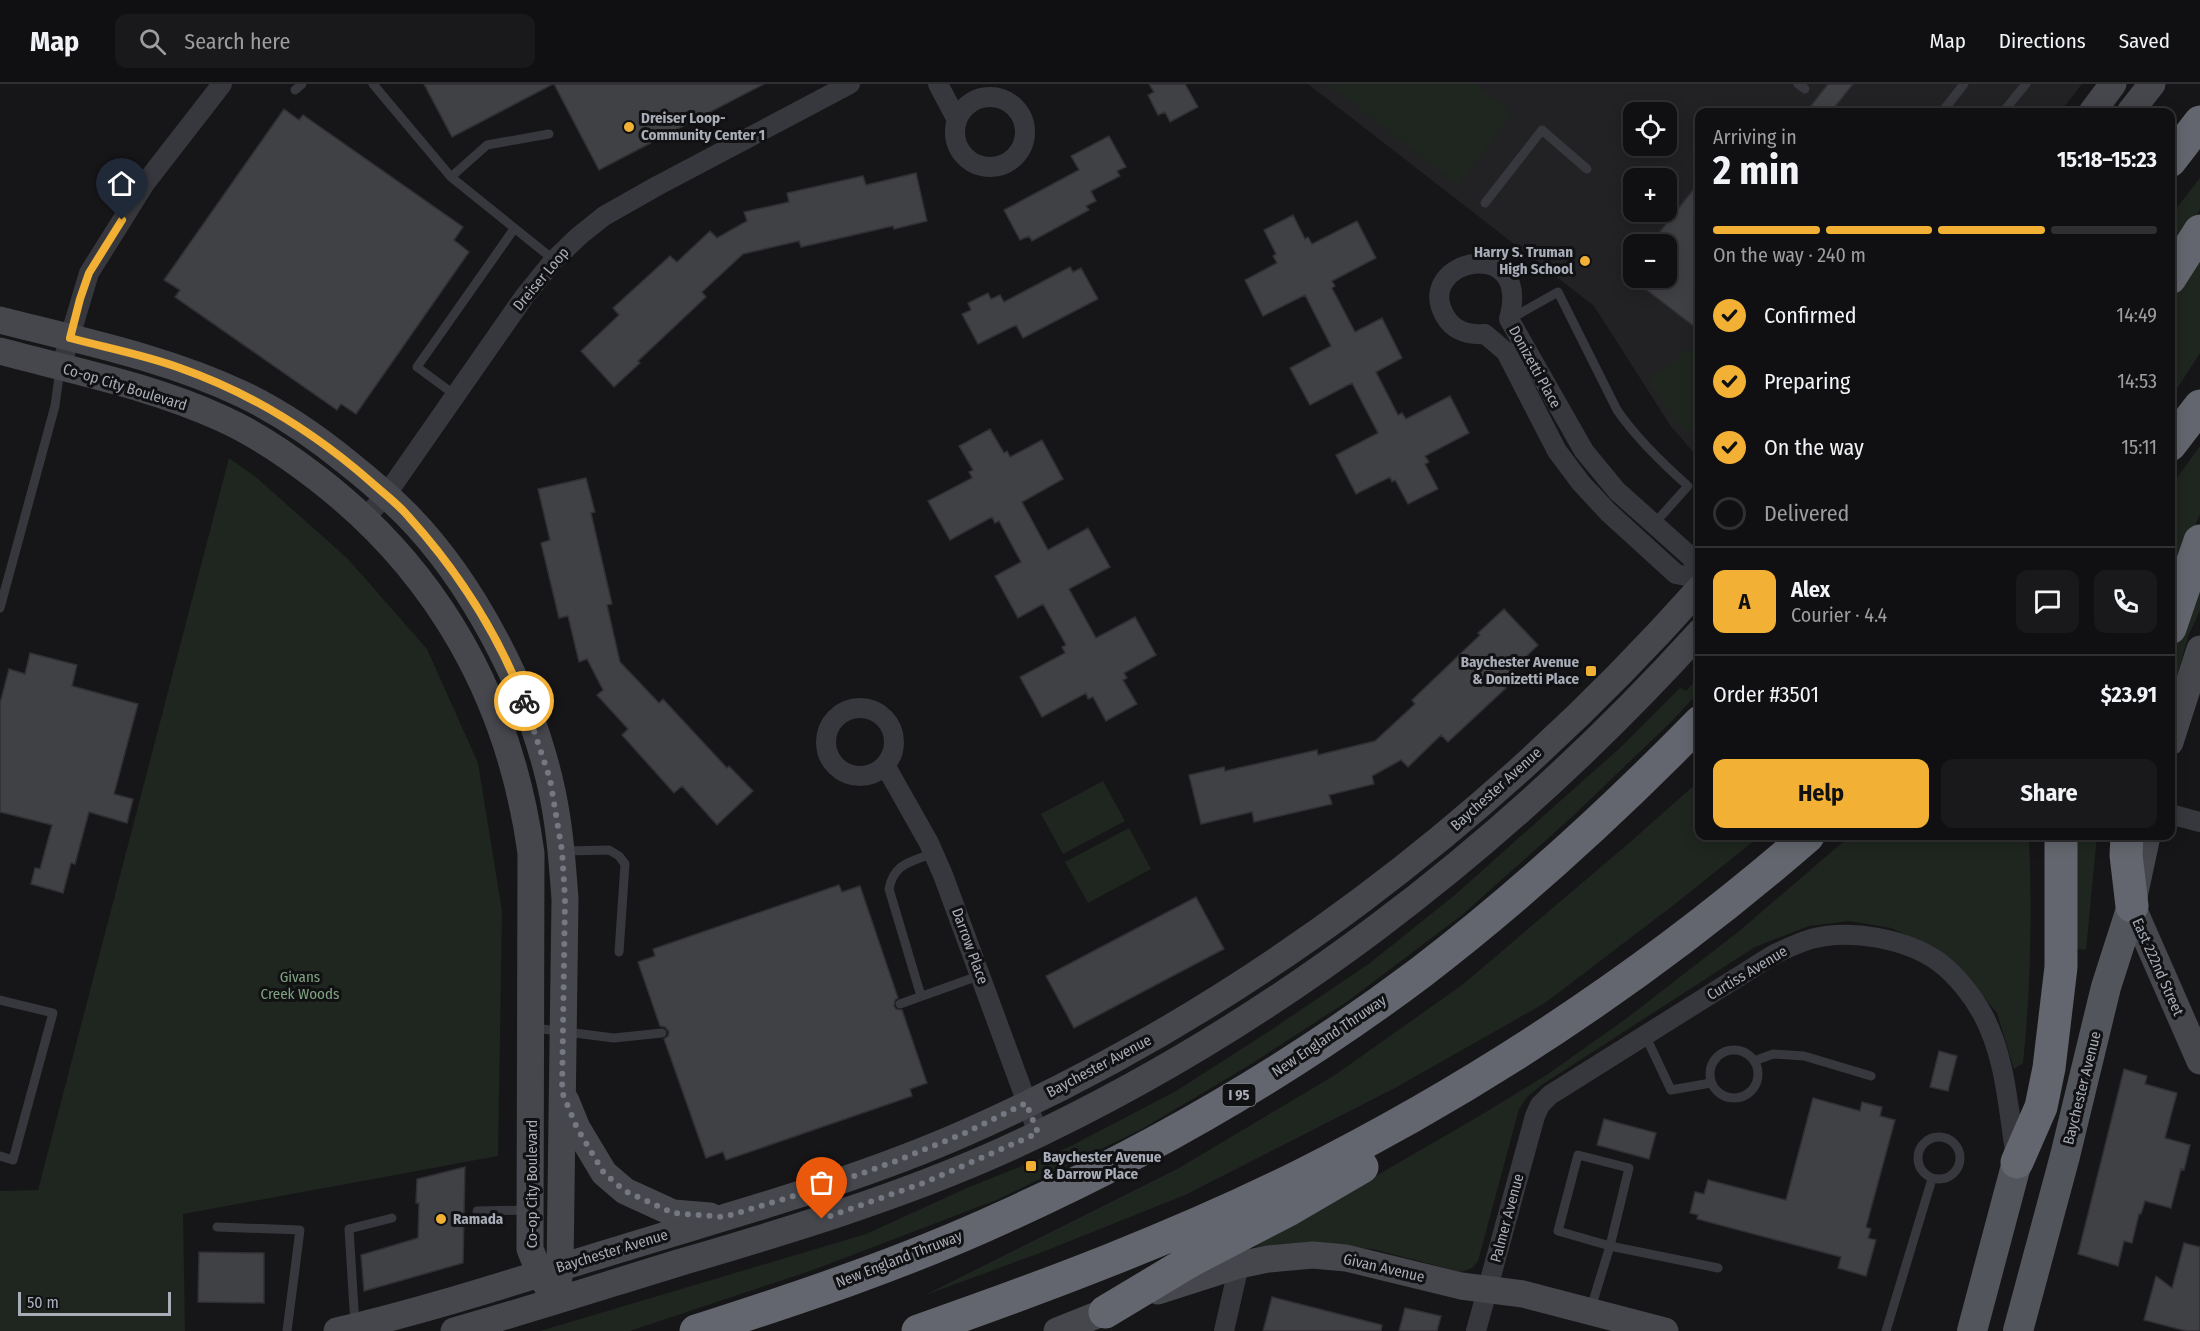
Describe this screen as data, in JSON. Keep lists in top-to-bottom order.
{
  "streets": {
    "highway": ["New England Thruway", "I 95"],
    "main road": [
      "Co-op City Boulevard",
      "Baychester Avenue",
      "East 222nd Street",
      "Givan Avenue"
    ],
    "street": [
      "Dreiser Loop",
      "Donizetti Place",
      "Darrow Place",
      "Curtiss Avenue",
      "Palmer Avenue"
    ]
  },
  "crossings": [
    ["Dreiser Loop", "Co-op City Boulevard"],
    ["Co-op City Boulevard", "Baychester Avenue"],
    ["Baychester Avenue", "Darrow Place"],
    ["Baychester Avenue", "East 222nd Street"],
    ["Curtiss Avenue", "Palmer Avenue"],
    ["Palmer Avenue", "Givan Avenue"]
  ],
  "parks": ["Givans Creek Woods"],
  "places": {
    "other": ["Dreiser Loop- Community Center 1", "Harry S. Truman High School", "Ramada"],
    "transit": ["Baychester Avenue & Donizetti Place", "Baychester Avenue & Darrow Place"]
  },
  "scale_bar": "50 m",
  "page": {
    "header": "Map",
    "search": "Search here",
    "nav": ["Map", "Directions", "Saved"],
    "map_buttons": ["+", "−"],
    "heading": ["2 min", "Arriving in", "15:18–15:23"],
    "panel": [
      "Alex",
      "Courier · 4.4",
      "Order #3501",
      "$23.91"
    ],
    "bar": "On the way · 240 m",
    "list": [
      ["Confirmed", "14:49"],
      ["Preparing", "14:53"],
      ["On the way", "15:11"],
      "Delivered"
    ],
    "round": "A",
    "buttons": ["Help", "Share"],
    "scale": "50 m"
  }
}
